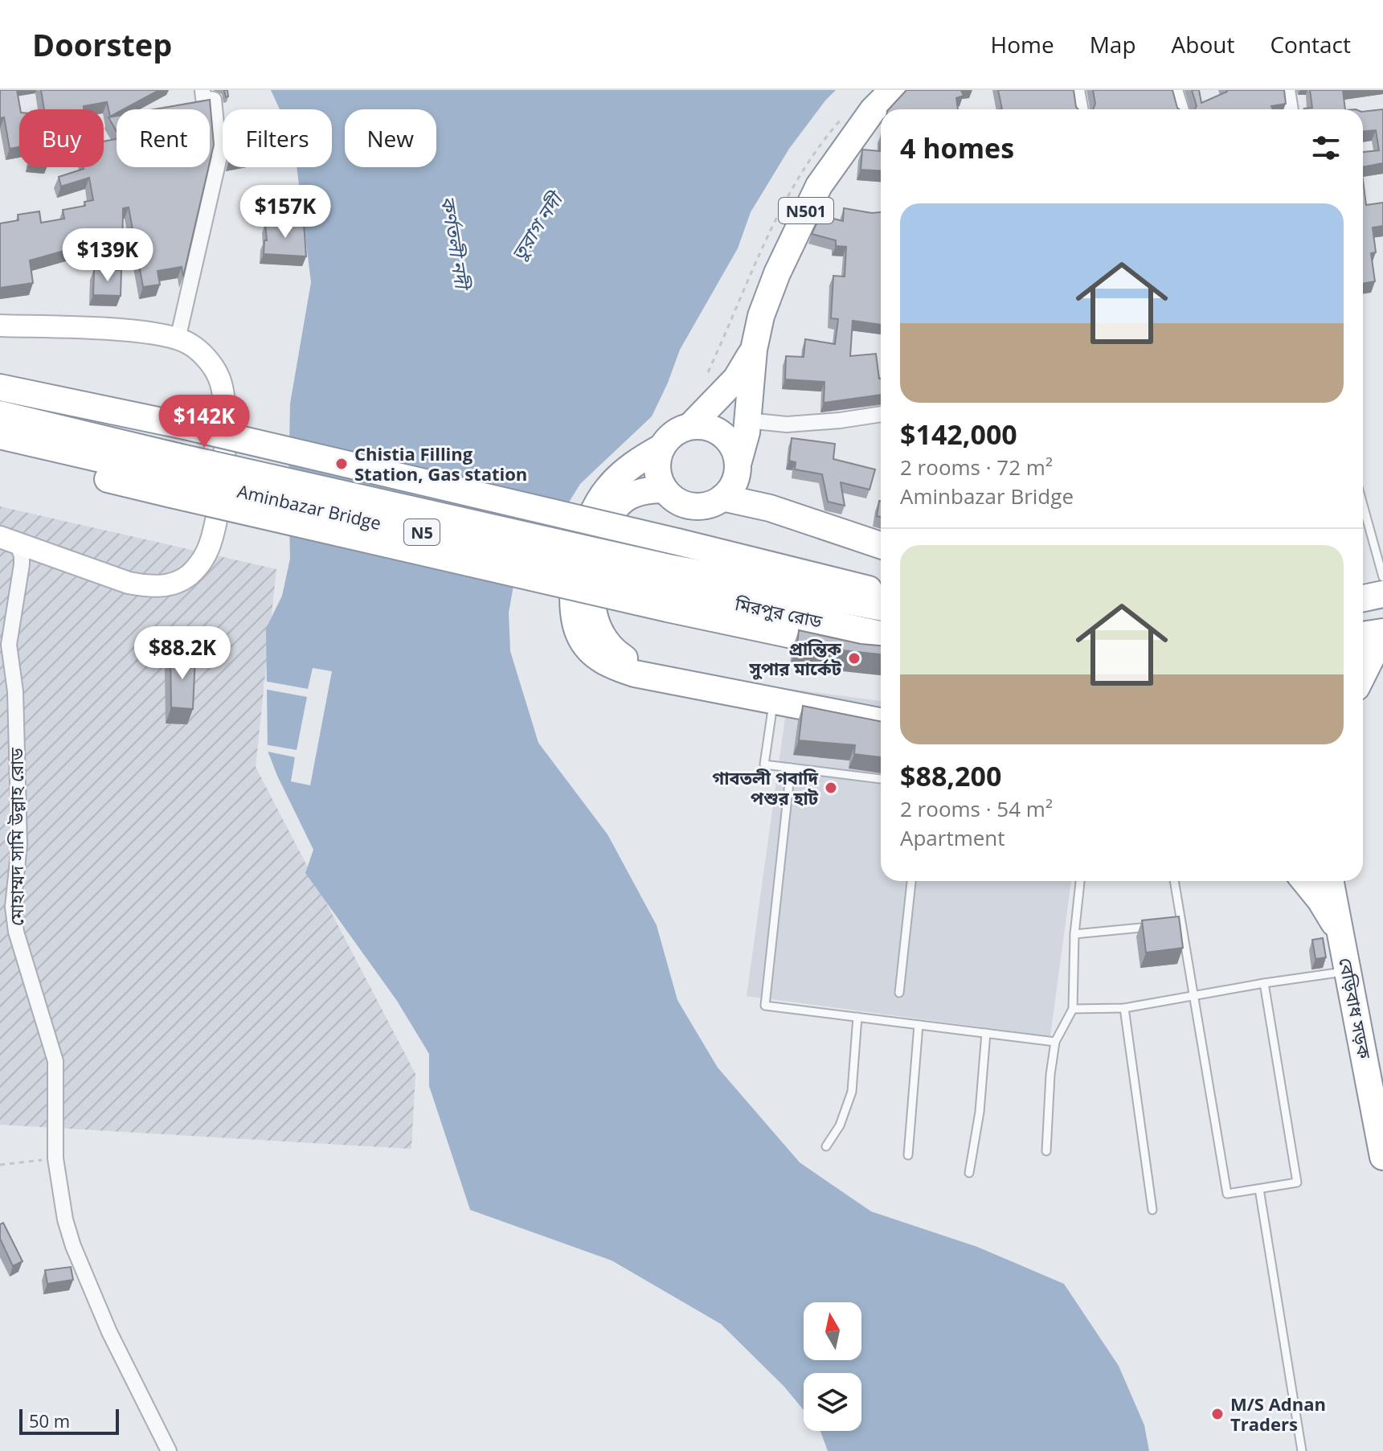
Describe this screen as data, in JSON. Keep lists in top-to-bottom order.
{
  "streets": {
    "highway": [
      "N501",
      "Aminbazar Bridge",
      "N5",
      "মিরপুর রোড",
      "বেড়িবাধ সড়ক"
    ],
    "street": ["মোহাম্মদ সামি উল্লাহ রোড"]
  },
  "crossings": [
    ["Aminbazar Bridge", "N5"],
    ["Aminbazar Bridge", "মিরপুর রোড"],
    ["N5", "মিরপুর রোড"]
  ],
  "water": ["তুরাগ নদী", "কর্ণতলী নদী"],
  "places": [
    "Chistia Filling Station, Gas station",
    "প্রান্তিক সুপার মার্কেট",
    "গাবতলী গবাদি পশুর হাট",
    "M/S Adnan Traders"
  ],
  "scale_bar": "50 m",
  "north": "top",
  "page": {
    "header": "Doorstep",
    "nav": [
      "Home",
      "Map",
      "About",
      "Contact"
    ],
    "chip": [
      "Buy",
      "Rent",
      "Filters",
      "New"
    ],
    "heading": "4 homes",
    "price": [
      "$157K",
      "$139K",
      "$142K",
      "$88.2K"
    ],
    "list": [
      {
        "name": "$142,000",
        "note": "2 rooms · 72 m² · Aminbazar Bridge"
      },
      {
        "name": "$88,200",
        "note": "2 rooms · 54 m² · Apartment"
      }
    ],
    "scale": "50 m"
  }
}
